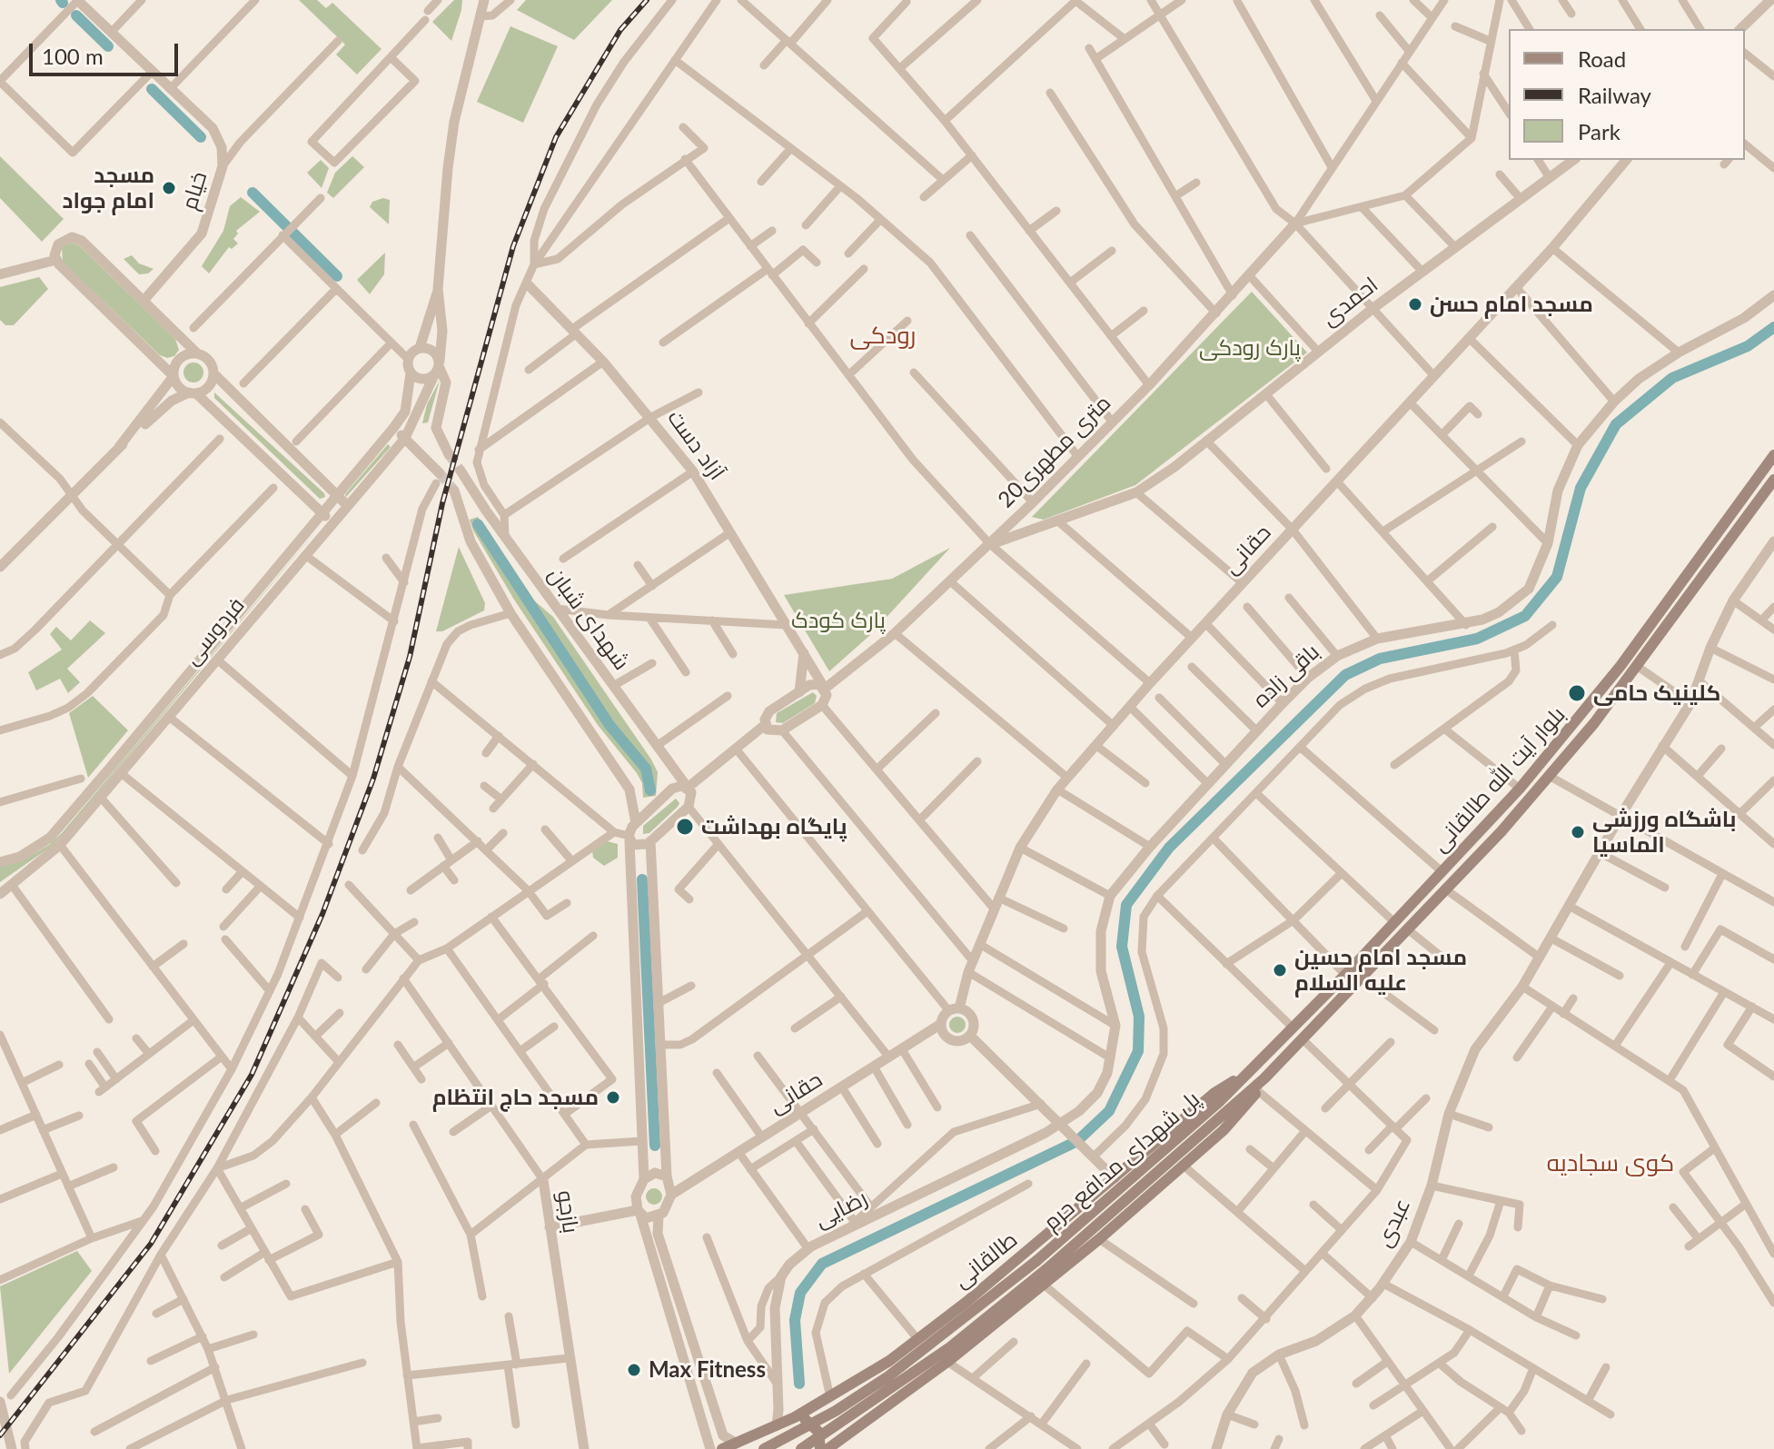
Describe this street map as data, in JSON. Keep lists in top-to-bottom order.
{
  "streets": {
    "main road": ["بلوار آیت الله طالقانی", "پل شهدای مدافع حرم", "طالقانی"],
    "street": [
      "خیام",
      "احمدی",
      "آزاد دست",
      "20متری مطهری",
      "حقانی",
      "شهدای شبان",
      "فردوسی",
      "باقی زاده",
      "رضایی",
      "بازجو",
      "عبدی"
    ]
  },
  "crossings": [
    ["احمدی", "20متری مطهری"],
    ["آزاد دست", "20متری مطهری"],
    ["باقی زاده", "رضایی"],
    ["بلوار آیت الله طالقانی", "پل شهدای مدافع حرم"],
    ["بلوار آیت الله طالقانی", "طالقانی"]
  ],
  "districts": ["رودکی", "کوی سجادیه"],
  "parks": ["پارک رودکی", "پارک کودک"],
  "places": [
    "مسجد امام جواد",
    "مسجد امام حسن",
    "کلینیک حامی",
    "پایگاه بهداشت",
    "باشگاه ورزشی الماسیا",
    "مسجد امام حسین علیه السلام",
    "مسجد حاج انتظام",
    "Max Fitness"
  ],
  "legend": ["Road", "Railway", "Park"],
  "scale_bar": "100 m"
}
